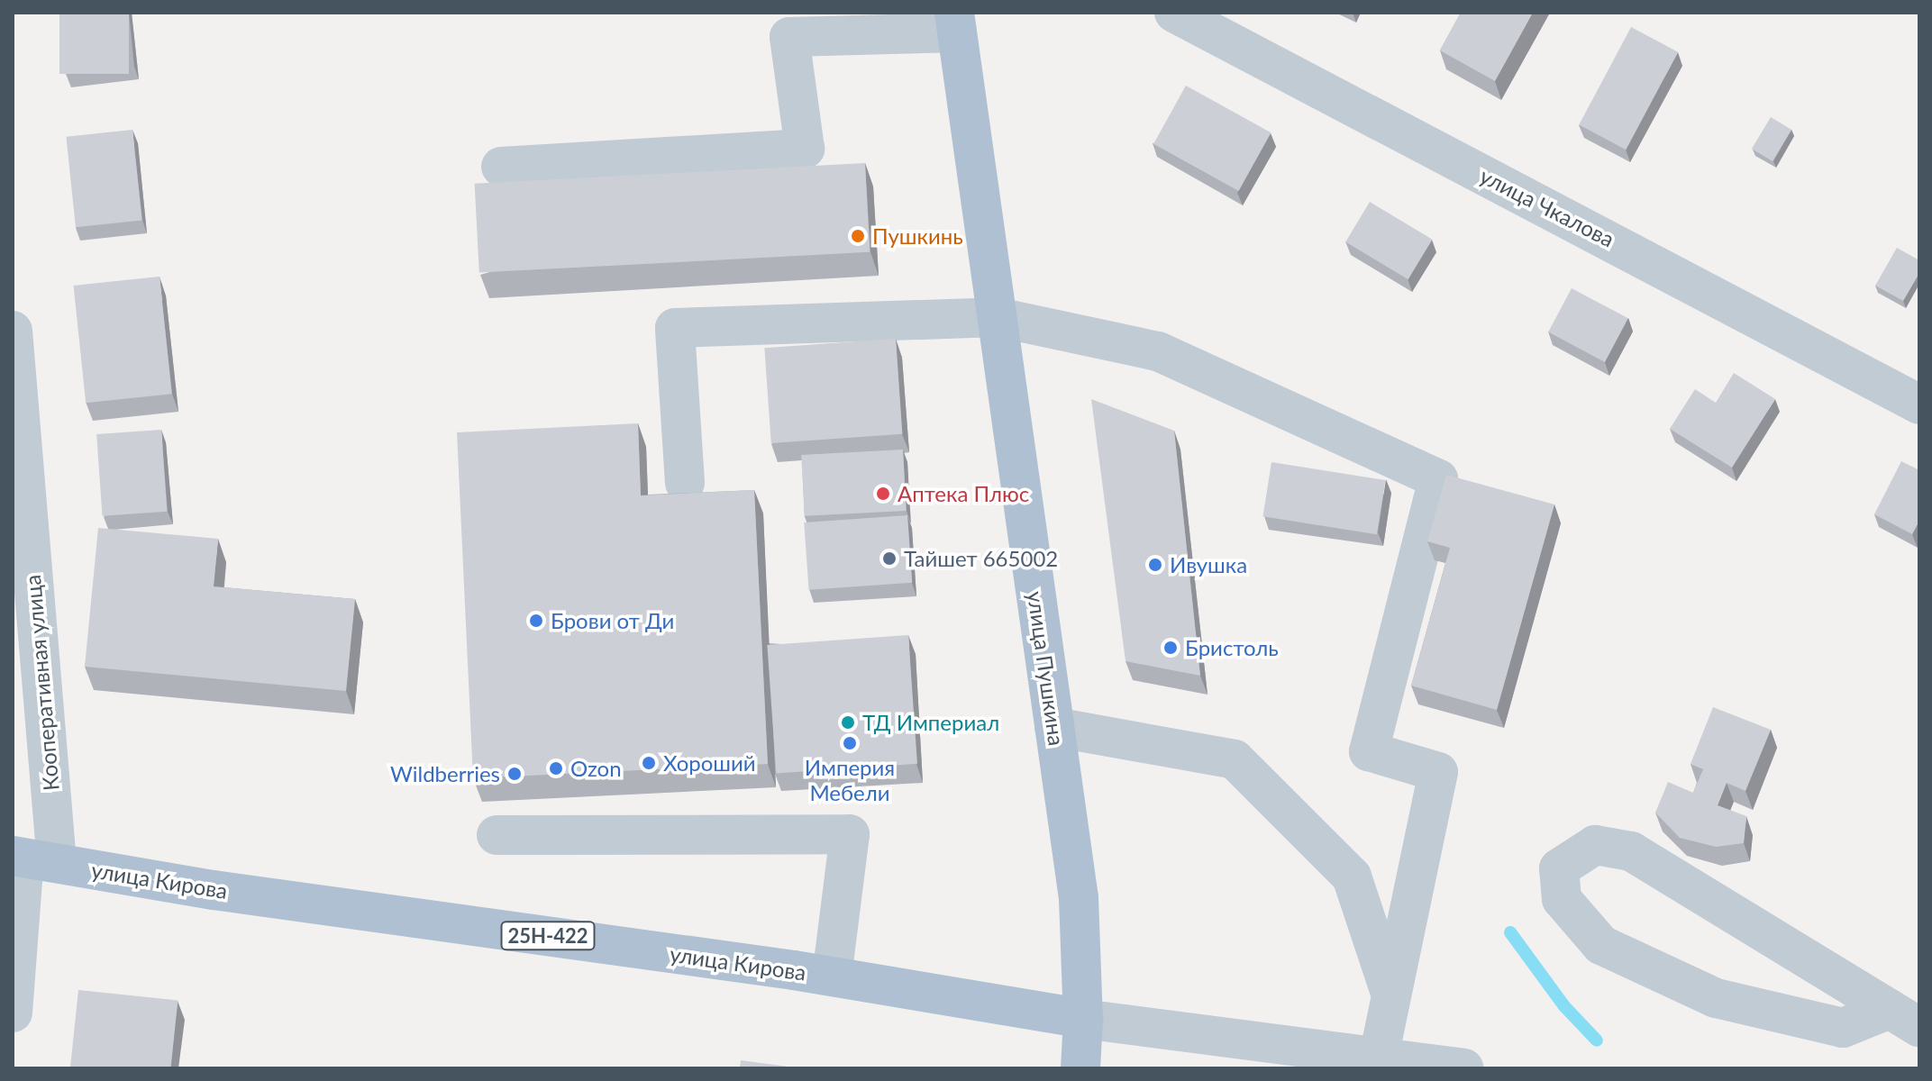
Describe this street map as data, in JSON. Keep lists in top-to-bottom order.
{
  "streets": {
    "main road": ["улица Пушкина", "улица Кирова", "25Н-422"],
    "street": ["улица Чкалова", "Кооперативная улица"]
  },
  "crossings": [
    ["улица Пушкина", "улица Кирова"],
    ["Кооперативная улица", "улица Кирова"]
  ],
  "places": [
    "Пушкинь",
    "Аптека Плюс",
    "Тайшет 665002",
    "Ивушка",
    "Брови от Ди",
    "Бристоль",
    "ТД Империал",
    "Империя Мебели",
    "Хороший",
    "Ozon",
    "Wildberries"
  ]
}
